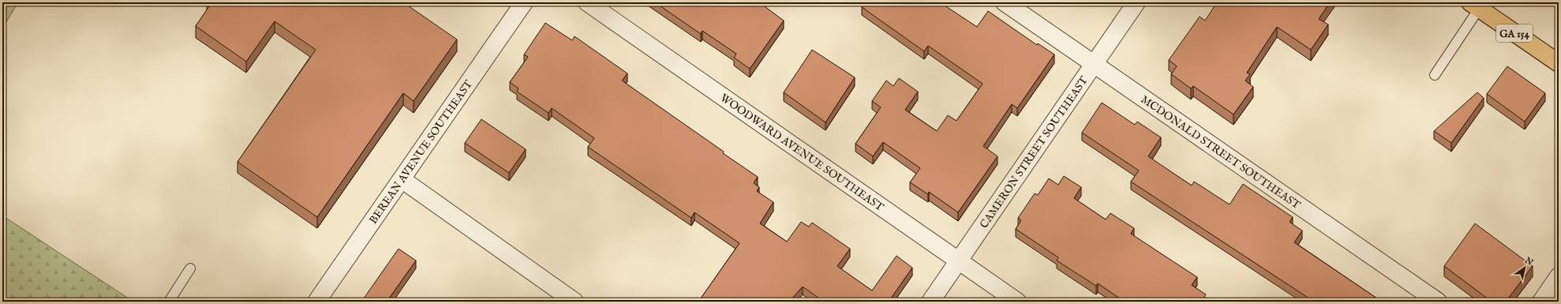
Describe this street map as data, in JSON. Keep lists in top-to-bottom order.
{
  "streets": {
    "main road": ["GA 154"],
    "street": [
      "WOODWARD AVENUE SOUTHEAST",
      "MCDONALD STREET SOUTHEAST",
      "BEREAN AVENUE SOUTHEAST",
      "CAMERON STREET SOUTHEAST"
    ]
  },
  "crossings": [
    ["WOODWARD AVENUE SOUTHEAST", "CAMERON STREET SOUTHEAST"],
    ["MCDONALD STREET SOUTHEAST", "CAMERON STREET SOUTHEAST"]
  ],
  "north": "top right"
}
